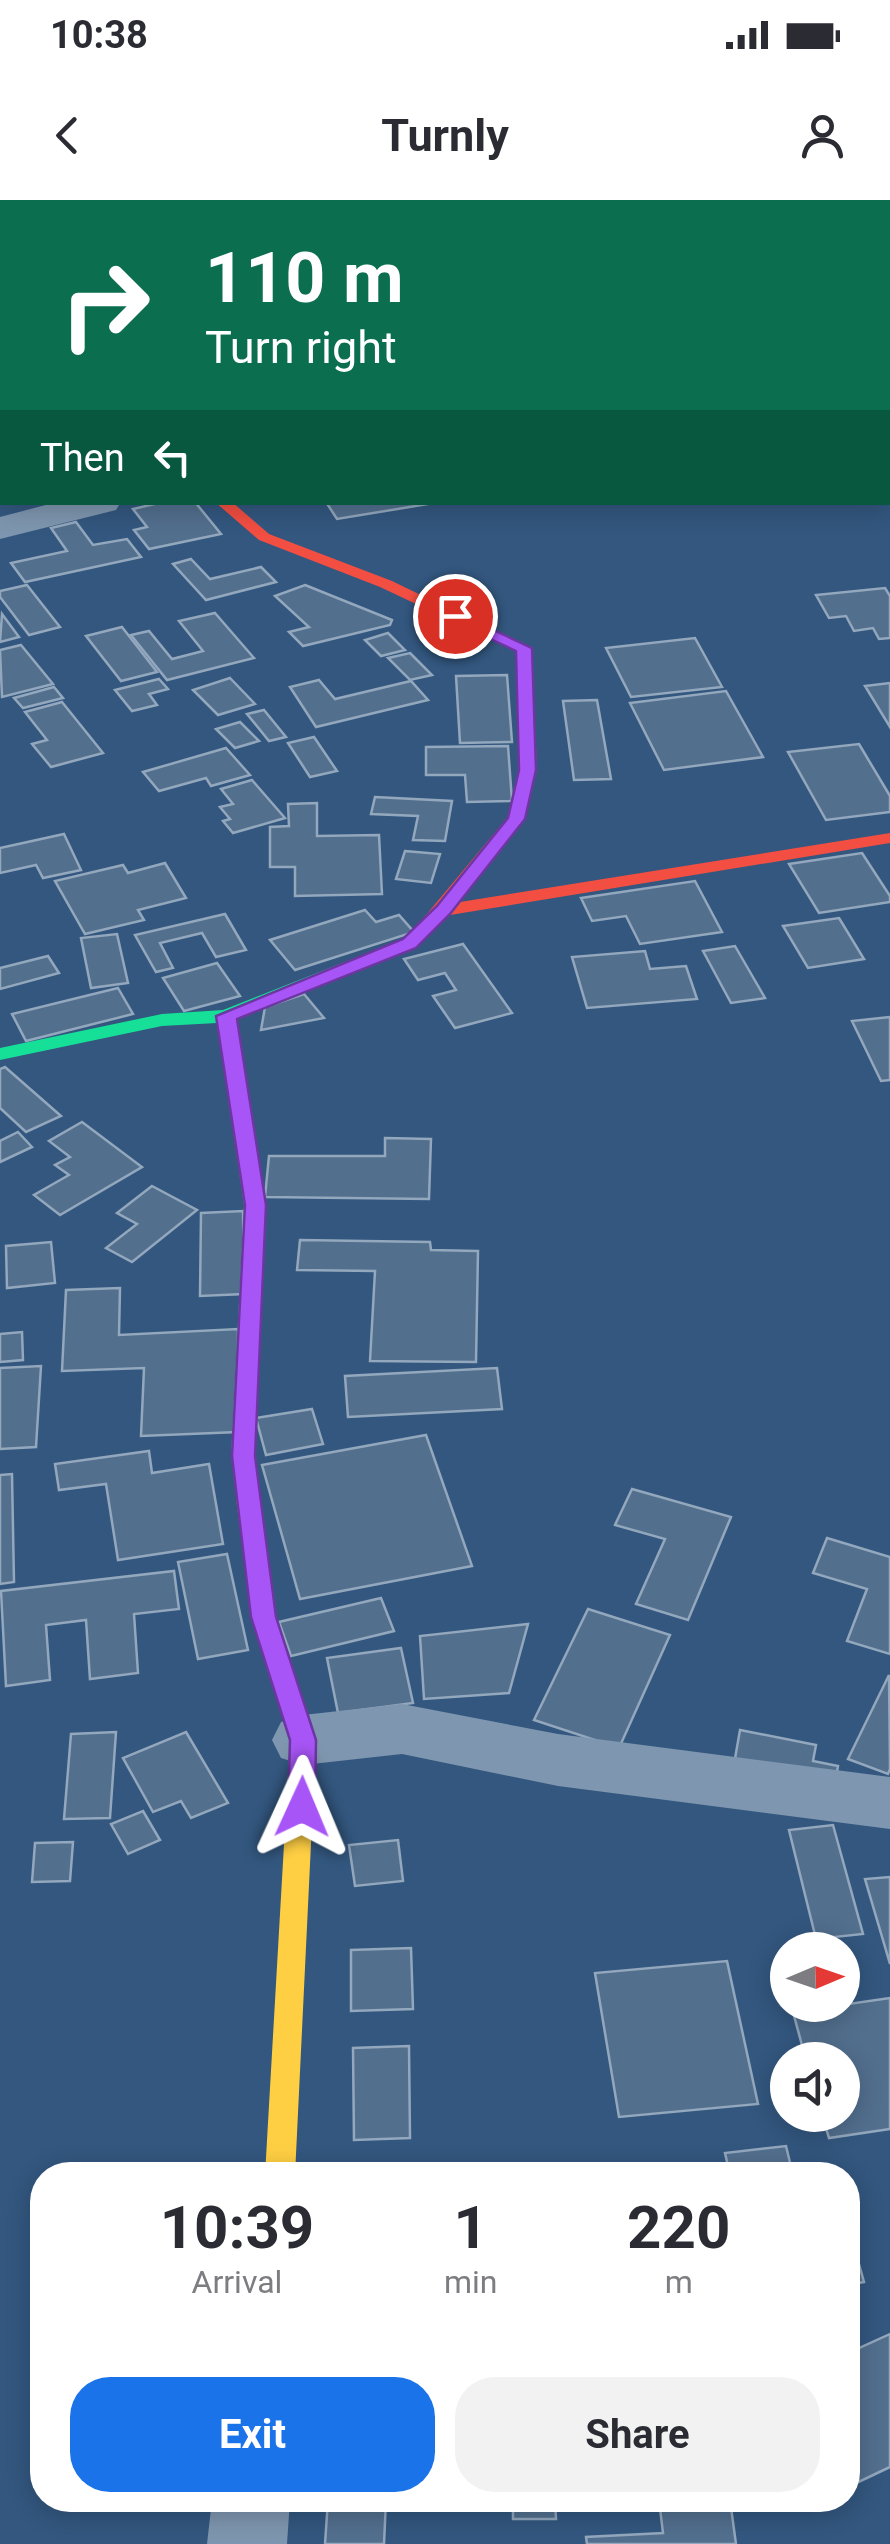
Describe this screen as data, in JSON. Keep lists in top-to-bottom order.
{
  "north": "right",
  "page": {
    "status": "10:38",
    "header": "Turnly",
    "turn": ["110 m", "Turn right"],
    "then": "Then",
    "eta": [
      "10:39",
      "Arrival",
      "1",
      "min",
      "220",
      "m"
    ],
    "buttons": ["Exit", "Share"]
  }
}
